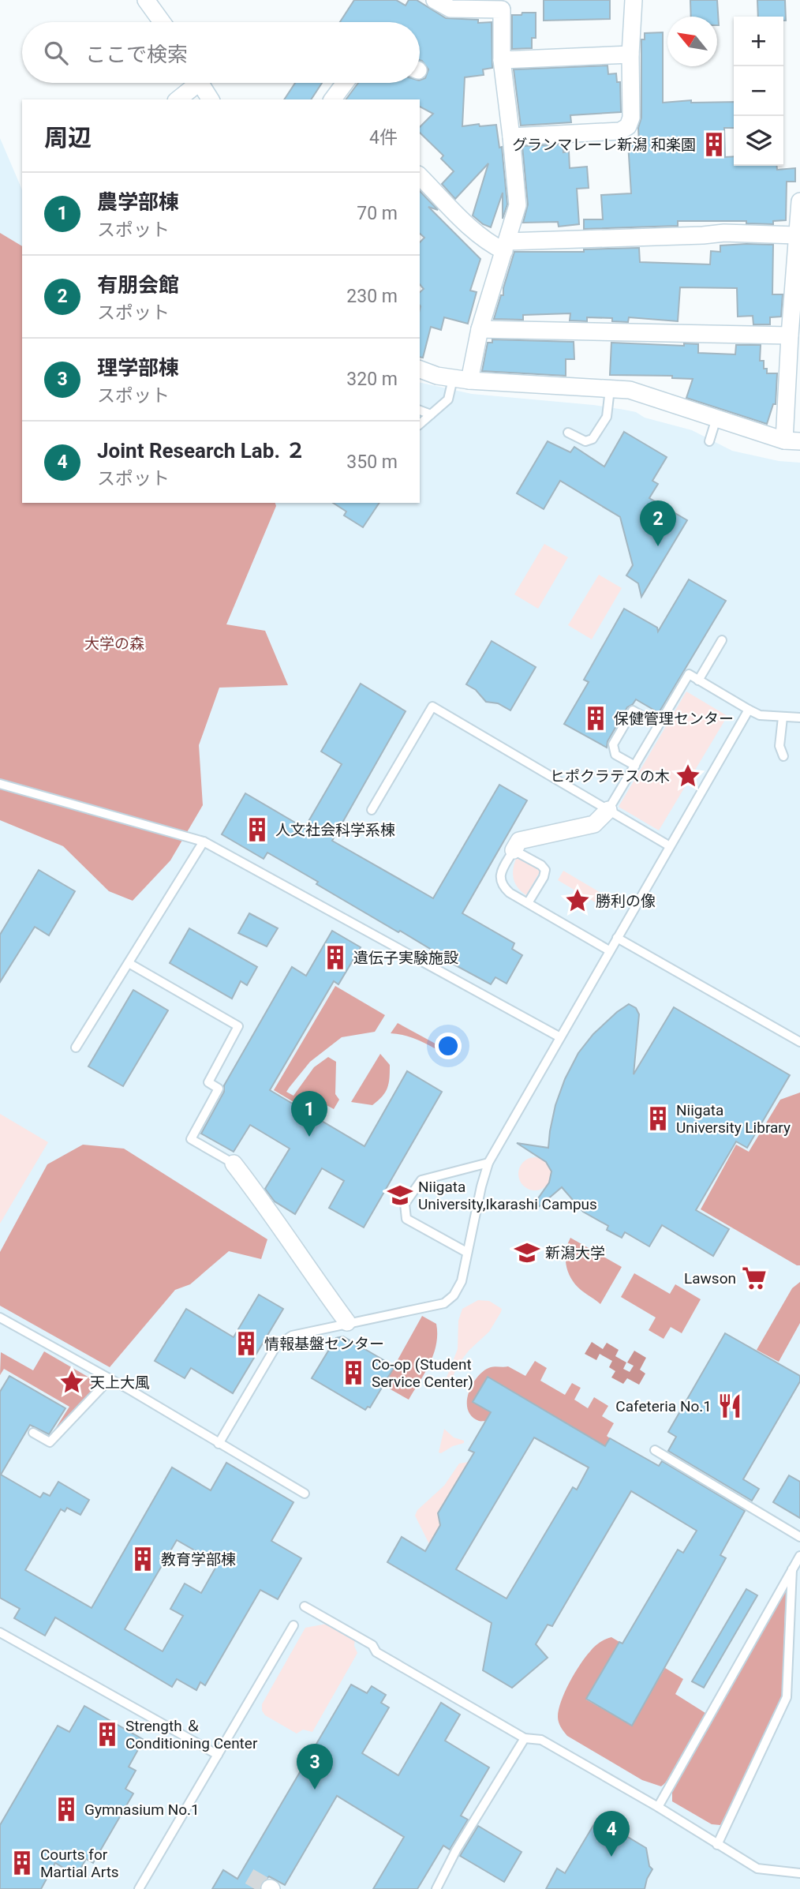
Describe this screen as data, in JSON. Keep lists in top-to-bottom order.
{
  "parks": ["大学の森"],
  "places": {
    "building": [
      "グランマレーレ新潟 和楽園",
      "保健管理センター",
      "人文社会科学系棟",
      "遺伝子実験施設",
      "Niigata University Library",
      "情報基盤センター",
      "Co-op (Student Service Center)",
      "教育学部棟",
      "Strength ＆ Conditioning Center",
      "Gymnasium No.1",
      "Courts for Martial Arts"
    ],
    "place": ["ヒポクラテスの木", "勝利の像", "天上大風"],
    "school or university": ["Niigata University,Ikarashi Campus", "新潟大学"],
    "supermarket": ["Lawson"],
    "restaurant": ["Cafeteria No.1"]
  },
  "north": "top left",
  "page": {
    "map_buttons": ["+", "−"],
    "search": "ここで検索",
    "heading": ["周辺", "4件"],
    "list": [
      {
        "mark": "1",
        "name": "農学部棟",
        "note": "スポット",
        "value": "70 m"
      },
      {
        "mark": "2",
        "name": "有朋会館",
        "note": "スポット",
        "value": "230 m"
      },
      {
        "mark": "3",
        "name": "理学部棟",
        "note": "スポット",
        "value": "320 m"
      },
      {
        "mark": "4",
        "name": "Joint Research Lab. ２",
        "note": "スポット",
        "value": "350 m"
      }
    ],
    "pins": [
      "2",
      "1",
      "3",
      "4"
    ]
  }
}
